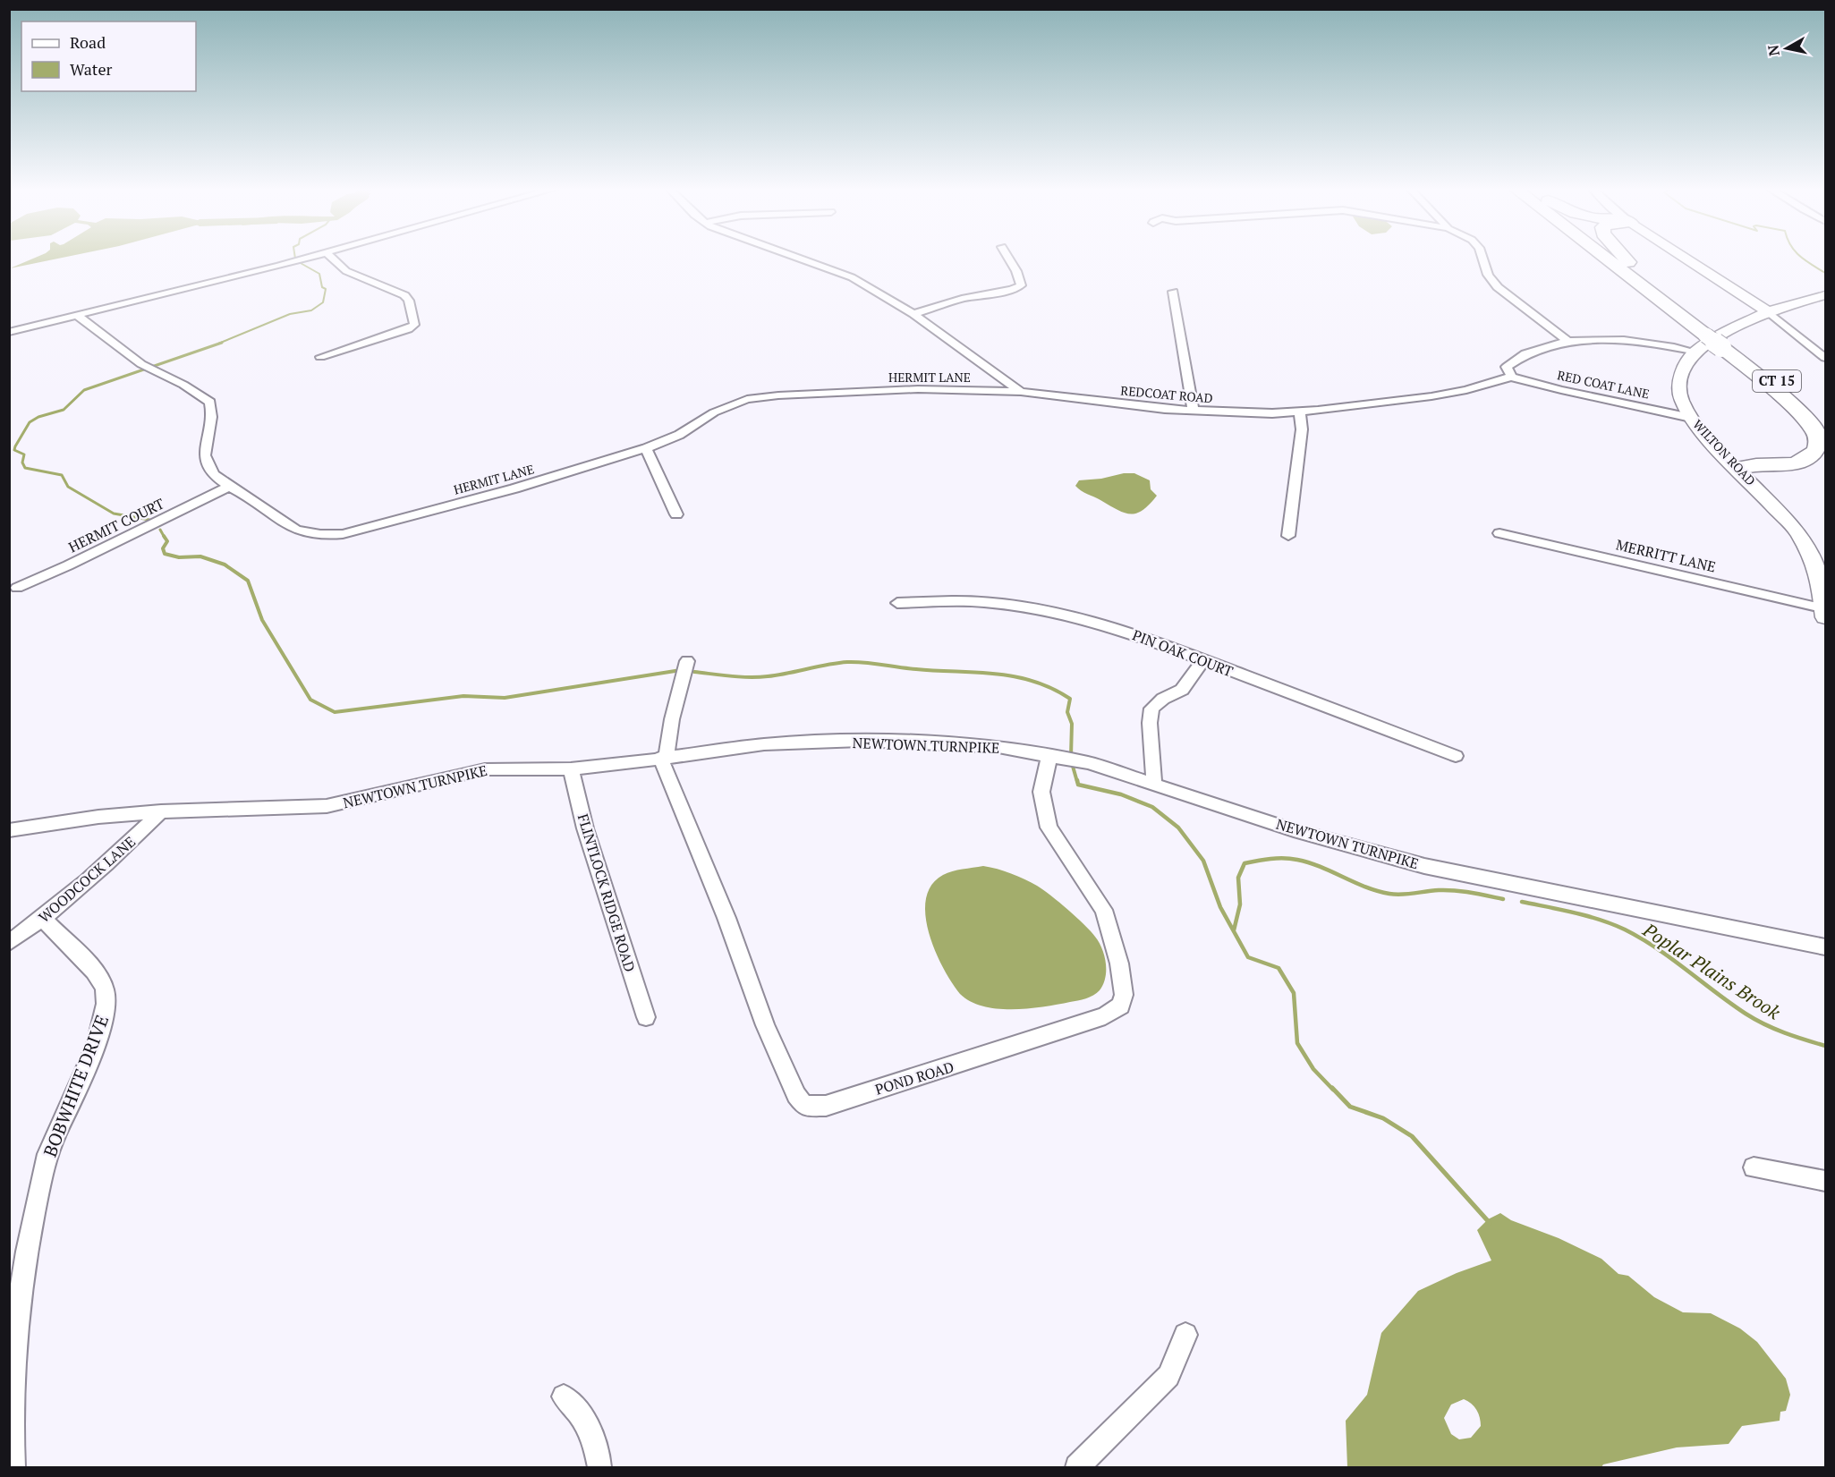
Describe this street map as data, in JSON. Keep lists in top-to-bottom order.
{
  "streets": {
    "highway": ["CT 15"],
    "main road": ["WILTON ROAD"],
    "street": [
      "HERMIT LANE",
      "RED COAT LANE",
      "REDCOAT ROAD",
      "HERMIT COURT",
      "MERRITT LANE",
      "PIN OAK COURT",
      "NEWTOWN TURNPIKE",
      "WOODCOCK LANE",
      "FLINTLOCK RIDGE ROAD",
      "POND ROAD",
      "BOBWHITE DRIVE"
    ]
  },
  "crossings": [
    ["HERMIT LANE", "REDCOAT ROAD"],
    ["HERMIT LANE", "HERMIT COURT"],
    ["RED COAT LANE", "REDCOAT ROAD"],
    ["RED COAT LANE", "WILTON ROAD"],
    ["WILTON ROAD", "MERRITT LANE"],
    ["NEWTOWN TURNPIKE", "WOODCOCK LANE"],
    ["NEWTOWN TURNPIKE", "FLINTLOCK RIDGE ROAD"],
    ["NEWTOWN TURNPIKE", "POND ROAD"],
    ["WOODCOCK LANE", "BOBWHITE DRIVE"]
  ],
  "water": ["Poplar Plains Brook"],
  "legend": ["Road", "Water"],
  "north": "left"
}
